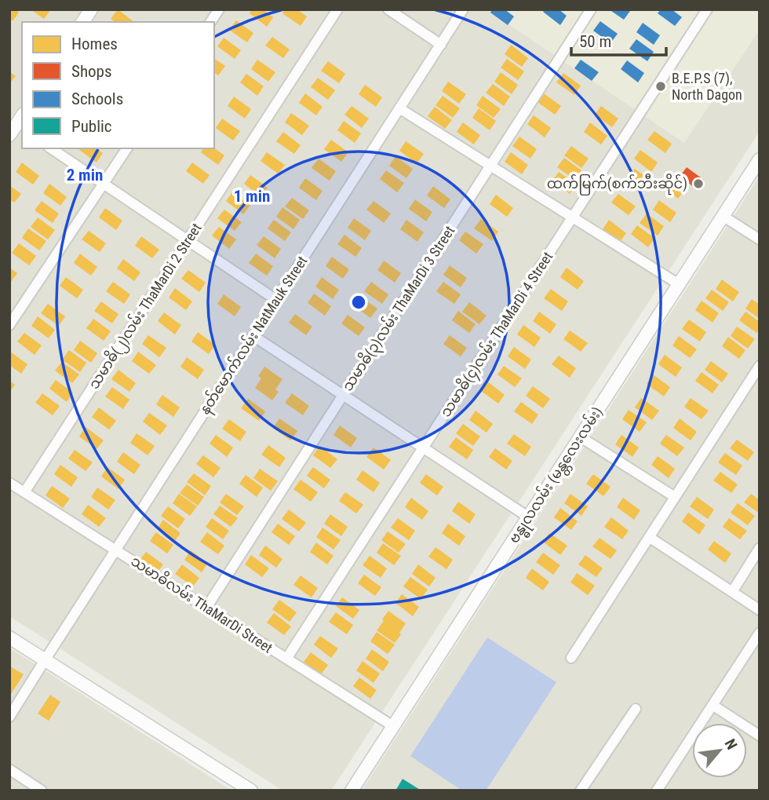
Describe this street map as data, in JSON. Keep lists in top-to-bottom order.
{
  "streets": {
    "street": [
      "သမာဓိ(၂)လမ်း ThaMarDi 2 Street",
      "သမာဓိ(၃)လမ်း ThaMarDi 3 Street",
      "သမာဓိ(၄)လမ်း ThaMarDi 4 Street",
      "နတ်မောက်လမ်း NatMauk Street",
      "ဗန္ဓုလလမ်း (မန္တလေးလမ်း)",
      "သမာဓိလမ်း ThaMarDi Street"
    ]
  },
  "crossings": [
    ["သမာဓိ(၂)လမ်း ThaMarDi 2 Street", "သမာဓိလမ်း ThaMarDi Street"],
    ["သမာဓိ(၃)လမ်း ThaMarDi 3 Street", "သမာဓိလမ်း ThaMarDi Street"],
    ["သမာဓိ(၄)လမ်း ThaMarDi 4 Street", "သမာဓိလမ်း ThaMarDi Street"],
    ["နတ်မောက်လမ်း NatMauk Street", "သမာဓိလမ်း ThaMarDi Street"],
    ["ဗန္ဓုလလမ်း (မန္တလေးလမ်း)", "သမာဓိလမ်း ThaMarDi Street"]
  ],
  "places": ["B.E.P.S (7), North Dagon", "ထက်မြက်(စက်ဘီးဆိုင်)"],
  "legend": [
    "Homes",
    "Shops",
    "Schools",
    "Public"
  ],
  "scale_bar": "50 m",
  "north": "top right",
  "rings": ["2 min", "1 min"]
}
